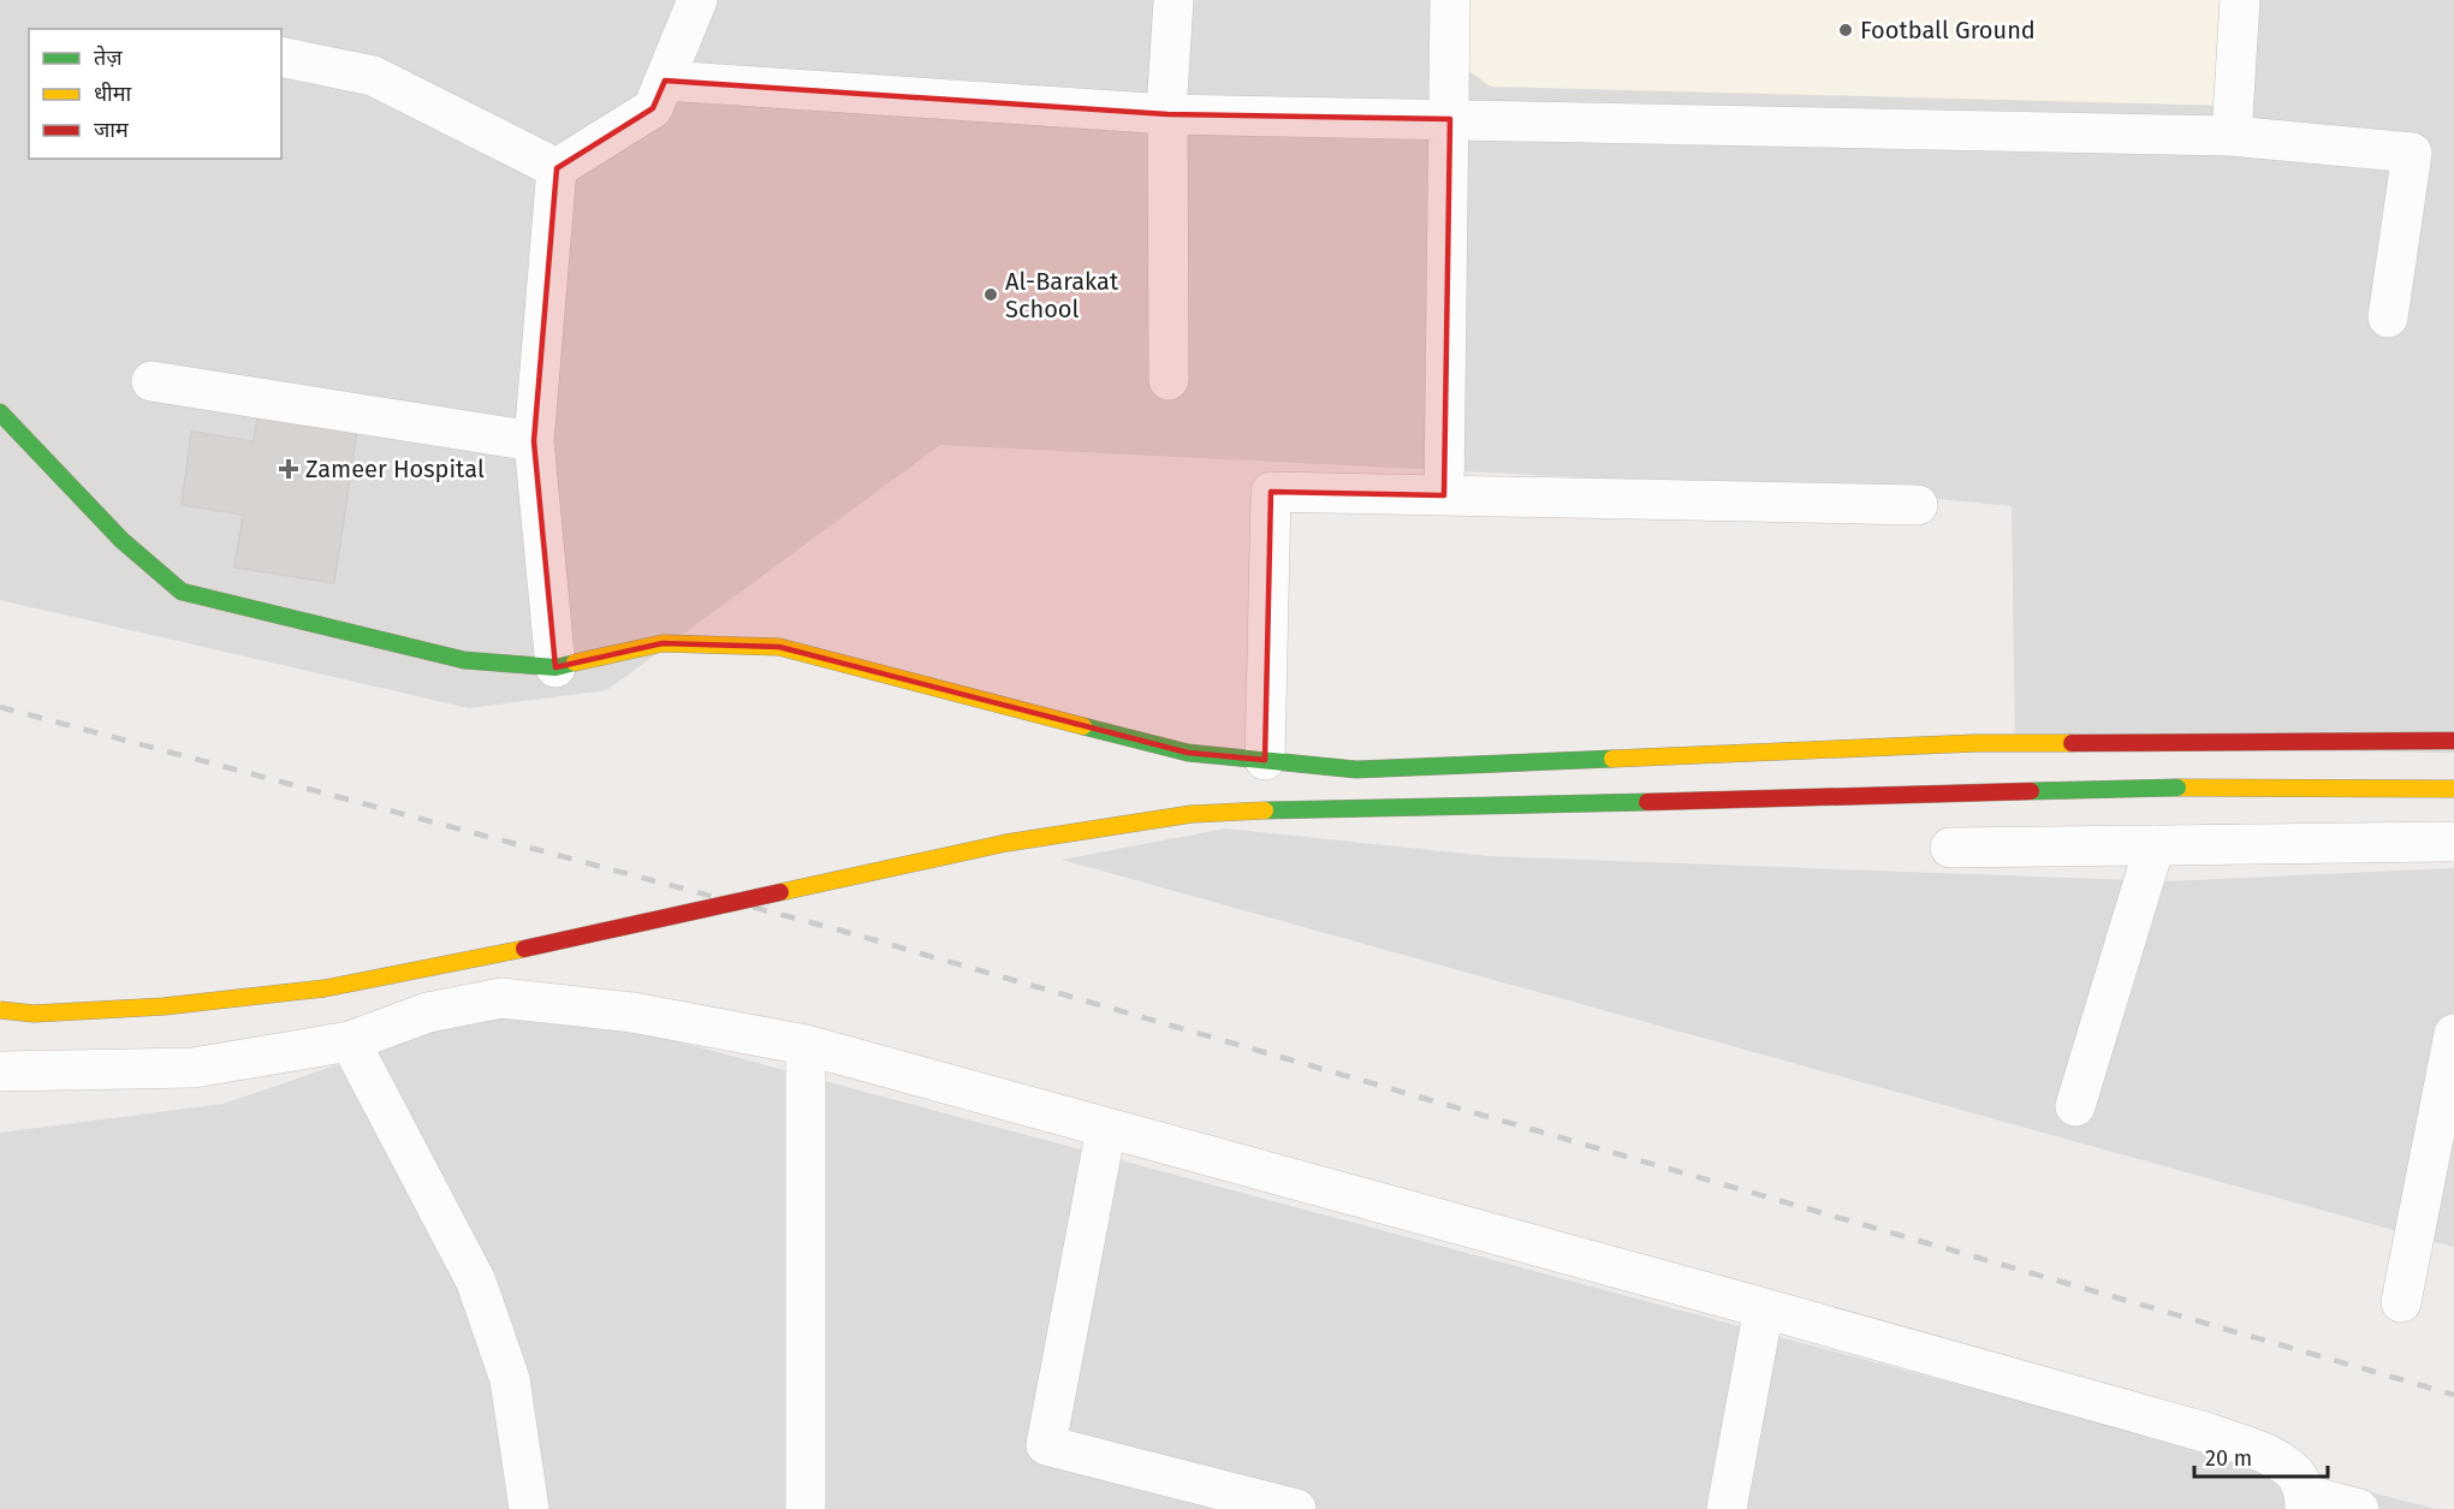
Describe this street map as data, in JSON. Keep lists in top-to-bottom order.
{
  "places": {
    "other": ["Football Ground", "Al-Barakat School"],
    "health": ["Zameer Hospital"]
  },
  "legend": ["तेज़", "धीमा", "जाम"],
  "scale_bar": "20 m"
}
